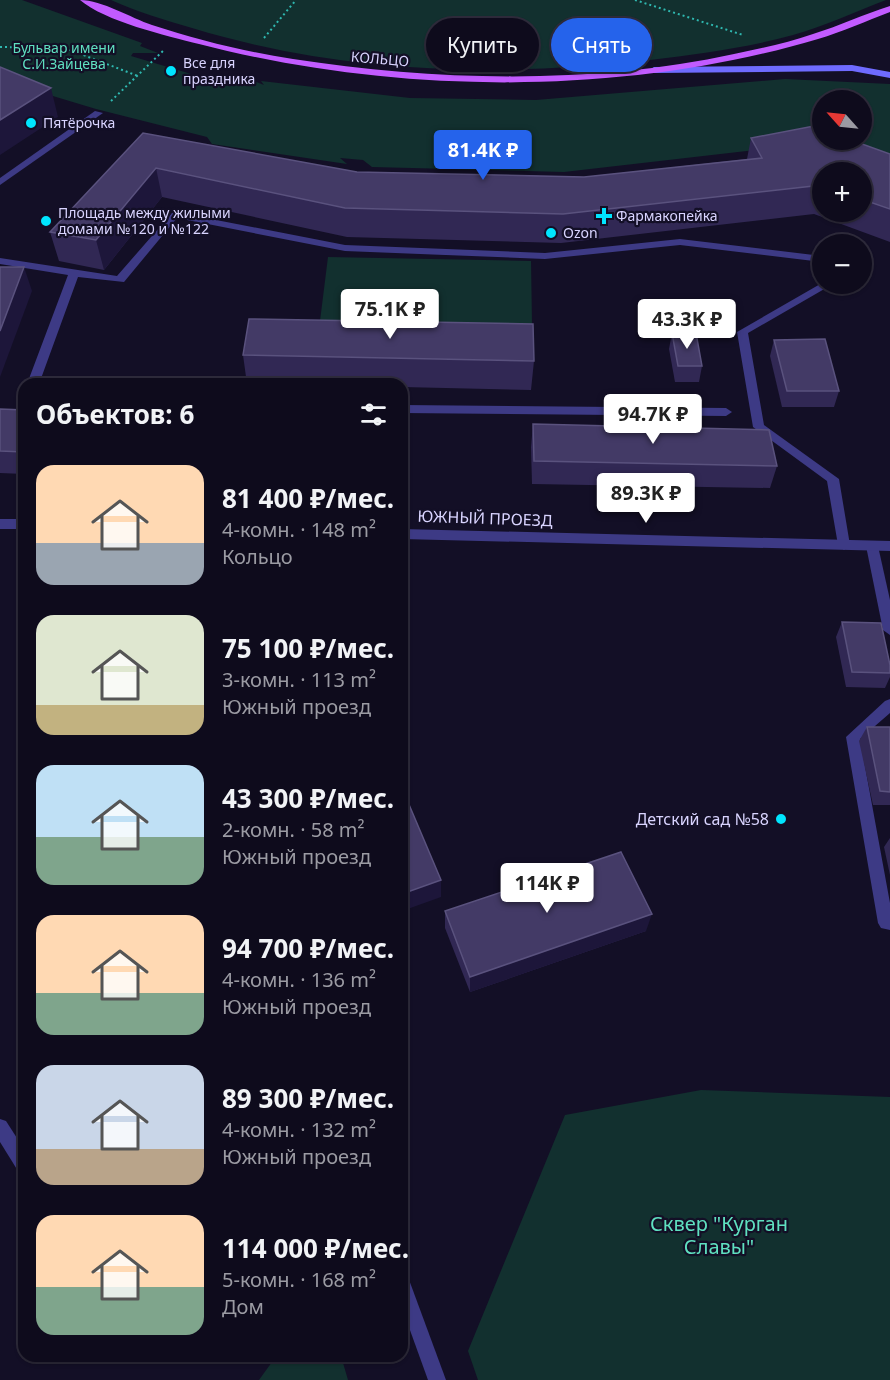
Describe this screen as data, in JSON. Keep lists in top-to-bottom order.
{
  "streets": {
    "main road": ["КОЛЬЦО"],
    "street": ["ЮЖНЫЙ ПРОЕЗД"]
  },
  "parks": ["Бульвар имени С.И.Зайцева", "Сквер \"Курган Славы\""],
  "places": {
    "other": [
      "Все для праздника",
      "Пятёрочка",
      "Площадь между жилыми домами №120 и №122",
      "Ozon",
      "Детский сад №58"
    ],
    "health": ["Фармакопейка"]
  },
  "north": "top left",
  "page": {
    "chip": ["Купить", "Снять"],
    "map_buttons": ["+", "−"],
    "price": [
      "81.4K ₽",
      "75.1K ₽",
      "43.3K ₽",
      "94.7K ₽",
      "89.3K ₽",
      "114K ₽"
    ],
    "heading": "Объектов: 6",
    "list": [
      {
        "name": "81 400 ₽/мес.",
        "note": "4-комн. · 148 m² · Кольцо"
      },
      {
        "name": "75 100 ₽/мес.",
        "note": "3-комн. · 113 m² · Южный проезд"
      },
      {
        "name": "43 300 ₽/мес.",
        "note": "2-комн. · 58 m² · Южный проезд"
      },
      {
        "name": "94 700 ₽/мес.",
        "note": "4-комн. · 136 m² · Южный проезд"
      },
      {
        "name": "89 300 ₽/мес.",
        "note": "4-комн. · 132 m² · Южный проезд"
      },
      {
        "name": "114 000 ₽/мес.",
        "note": "5-комн. · 168 m² · Дом"
      }
    ]
  }
}
